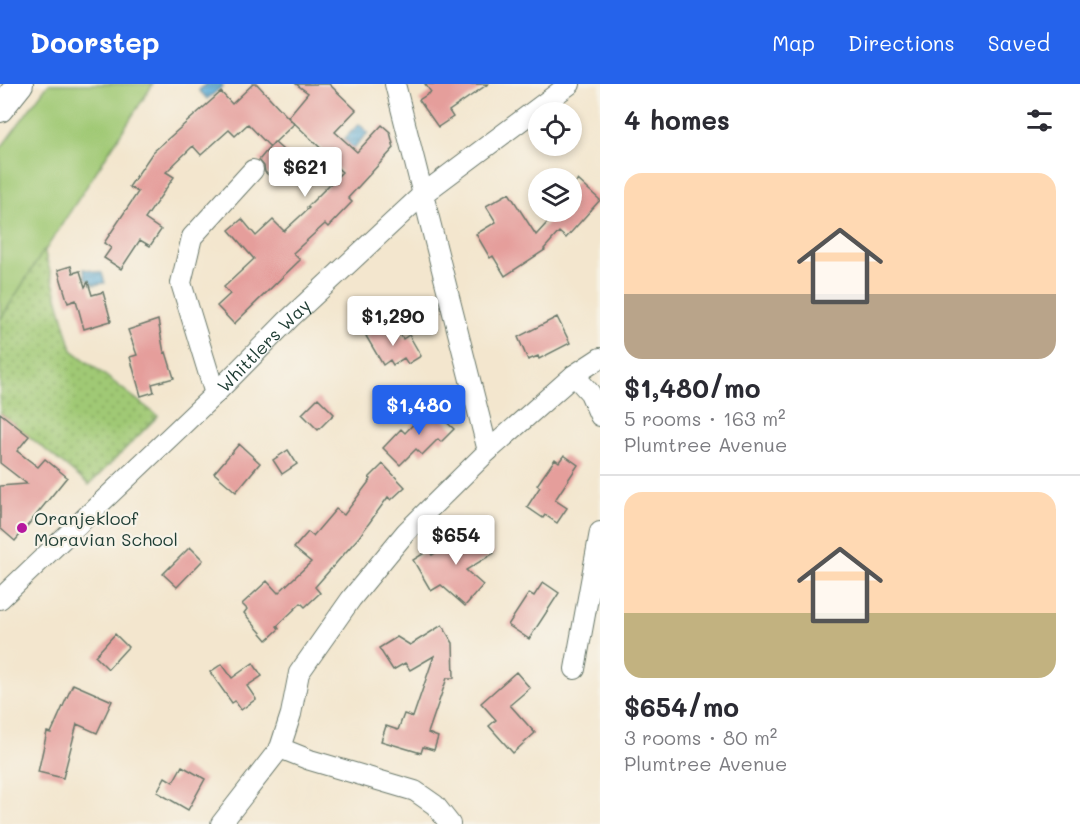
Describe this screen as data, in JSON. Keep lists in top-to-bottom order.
{
  "streets": {
    "street": ["Whittlers Way"]
  },
  "places": ["Oranjekloof Moravian School"],
  "page": {
    "header": "Doorstep",
    "nav": ["Map", "Directions", "Saved"],
    "heading": "4 homes",
    "price": [
      "$621",
      "$1,290",
      "$1,480",
      "$654"
    ],
    "list": [
      {
        "name": "$1,480/mo",
        "note": "5 rooms · 163 m² · Plumtree Avenue"
      },
      {
        "name": "$654/mo",
        "note": "3 rooms · 80 m² · Plumtree Avenue"
      }
    ]
  }
}
